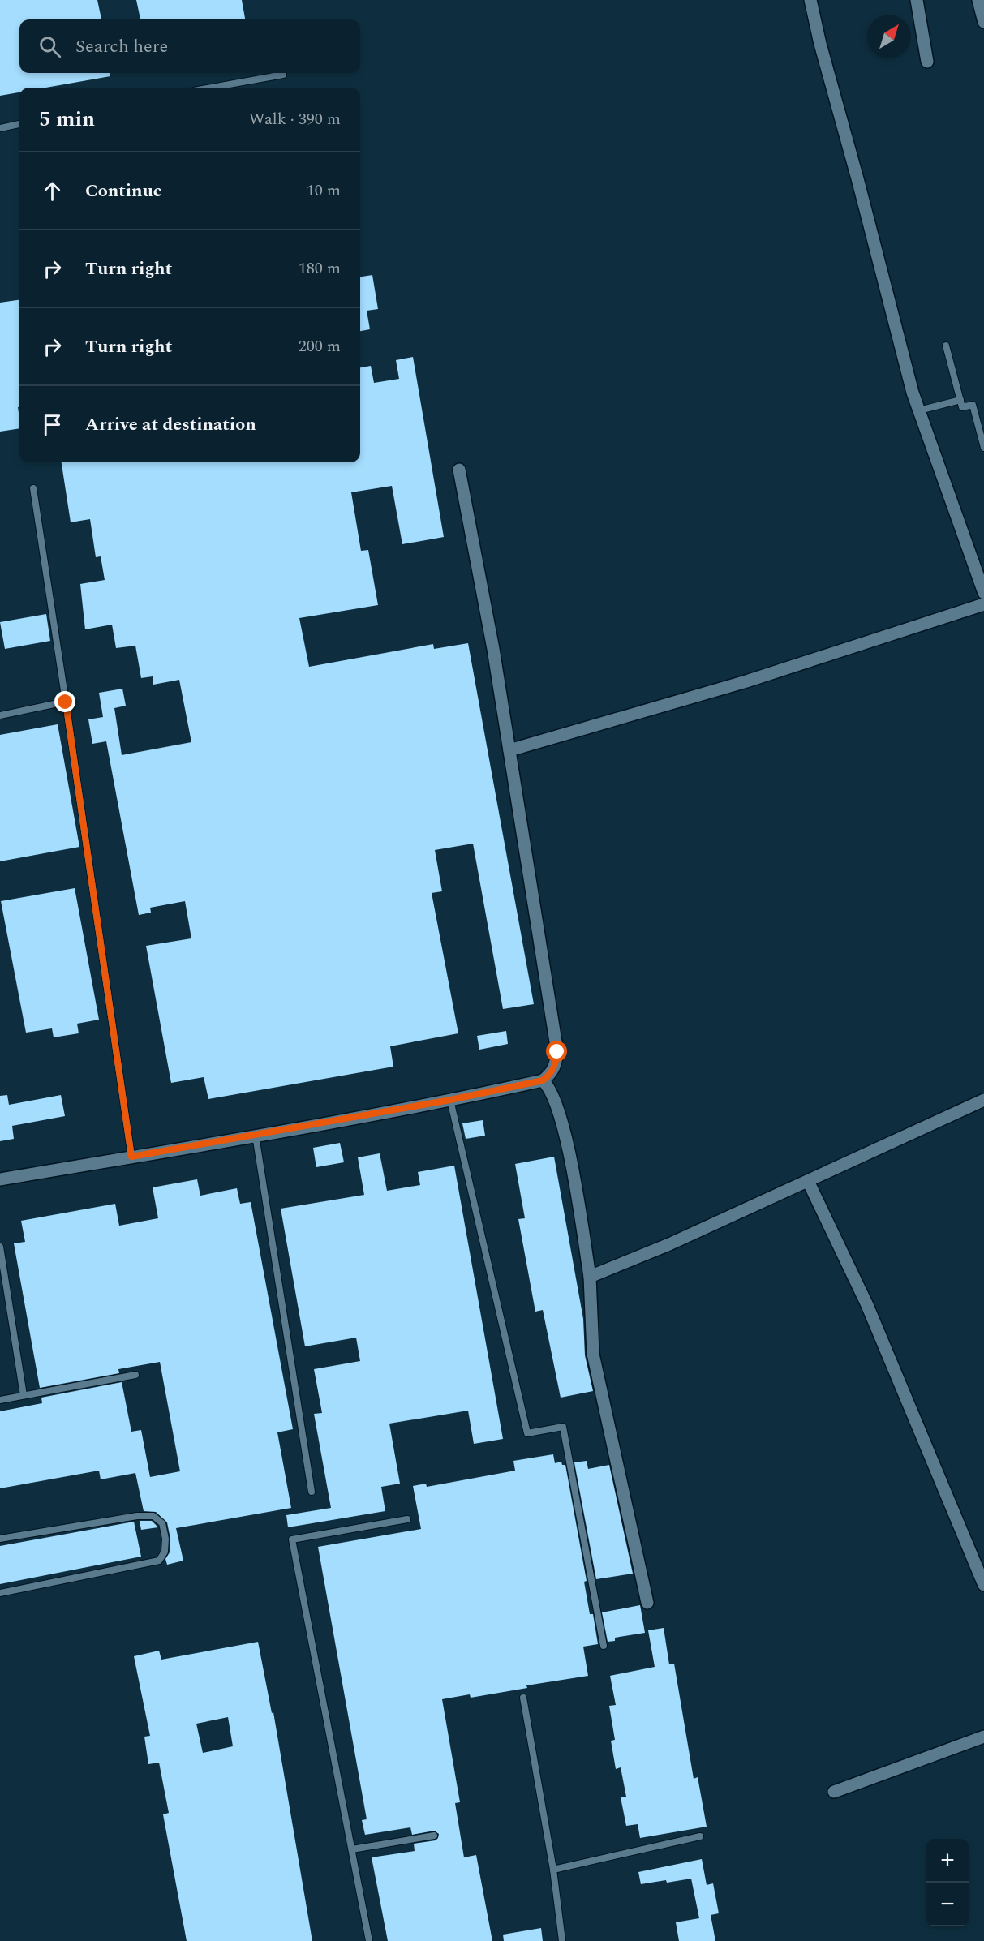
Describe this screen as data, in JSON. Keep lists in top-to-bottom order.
{
  "north": "top right",
  "page": {
    "search": "Search here",
    "heading": ["5 min", "Walk · 390 m"],
    "list": [
      ["Continue", "10 m"],
      ["Turn right", "180 m"],
      ["Turn right", "200 m"],
      "Arrive at destination"
    ],
    "map_buttons": ["+", "−"]
  }
}
